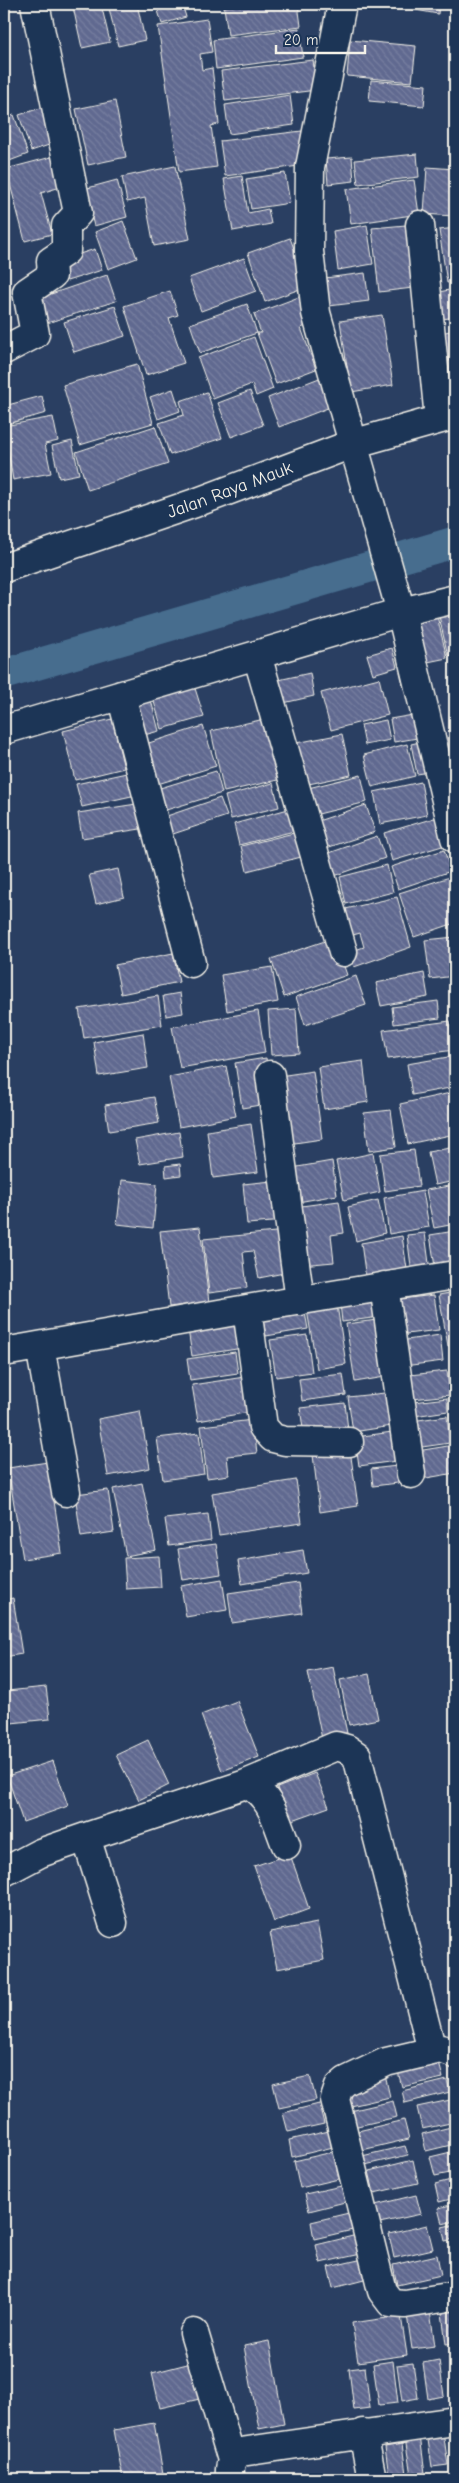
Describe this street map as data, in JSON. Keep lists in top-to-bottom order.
{
  "streets": {
    "street": ["Jalan Raya Mauk"]
  },
  "scale_bar": "20 m"
}
